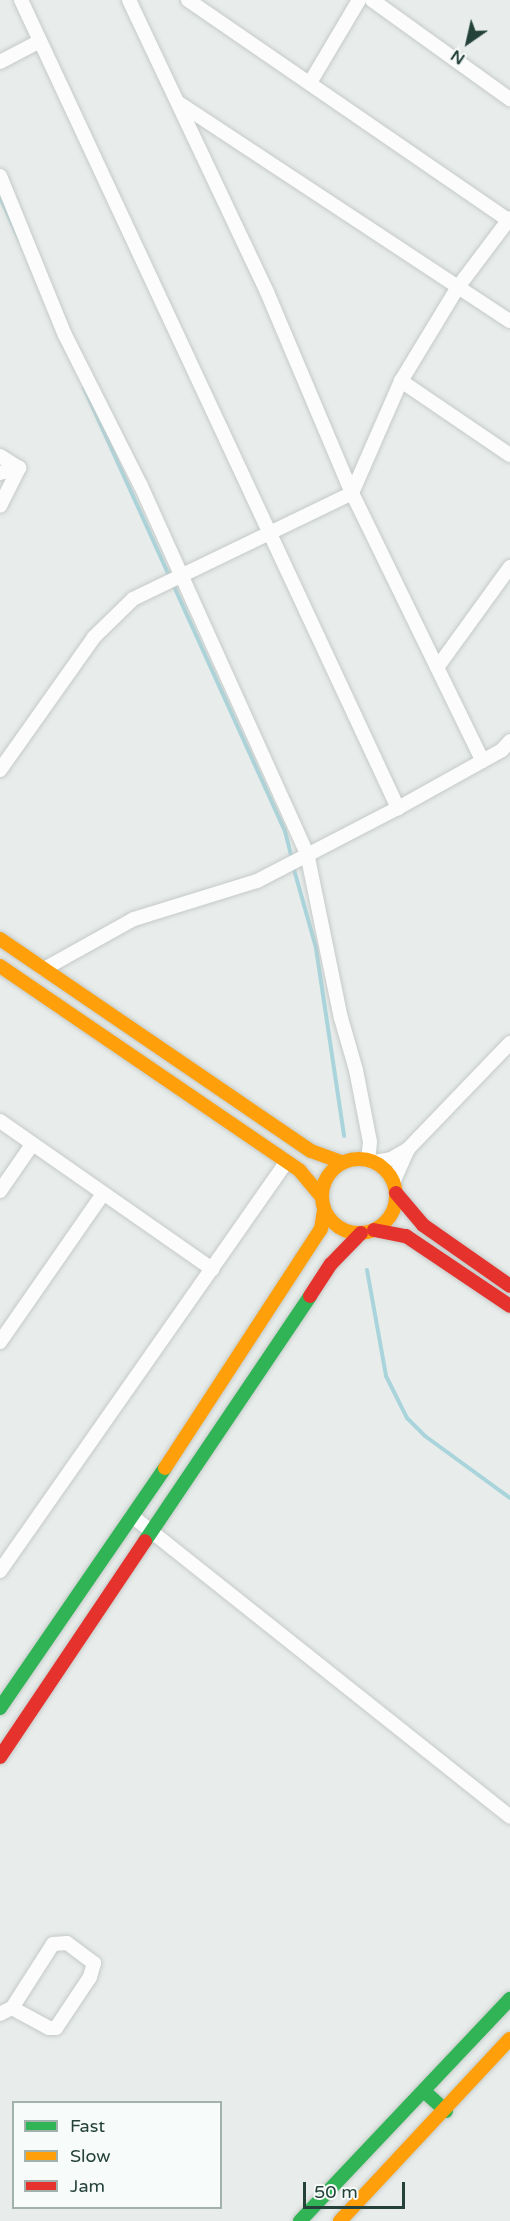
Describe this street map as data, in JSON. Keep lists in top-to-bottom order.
{
  "legend": ["Fast", "Slow", "Jam"],
  "scale_bar": "50 m",
  "north": "bottom left"
}
